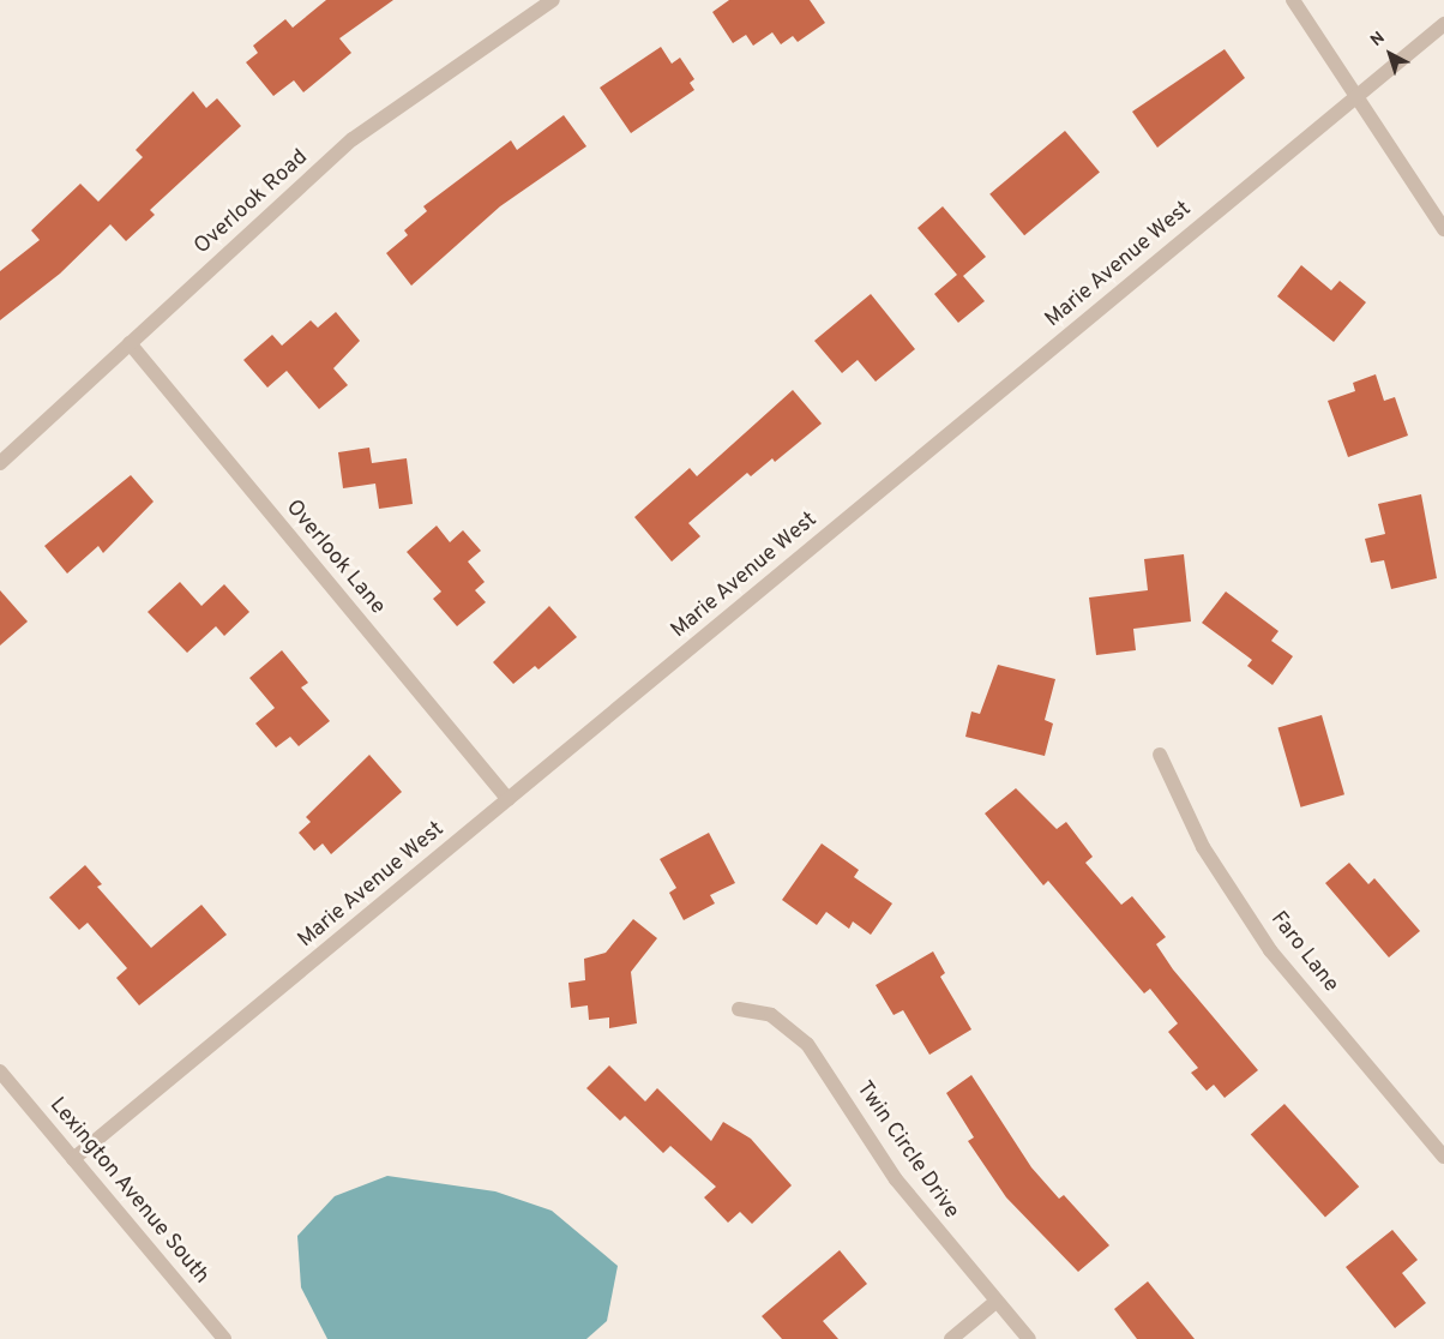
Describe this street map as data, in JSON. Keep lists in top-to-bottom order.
{
  "streets": {
    "street": [
      "Overlook Road",
      "Marie Avenue West",
      "Overlook Lane",
      "Faro Lane",
      "Twin Circle Drive",
      "Lexington Avenue South"
    ]
  },
  "crossings": [
    ["Overlook Road", "Overlook Lane"],
    ["Marie Avenue West", "Overlook Lane"],
    ["Marie Avenue West", "Lexington Avenue South"]
  ],
  "north": "top left"
}
